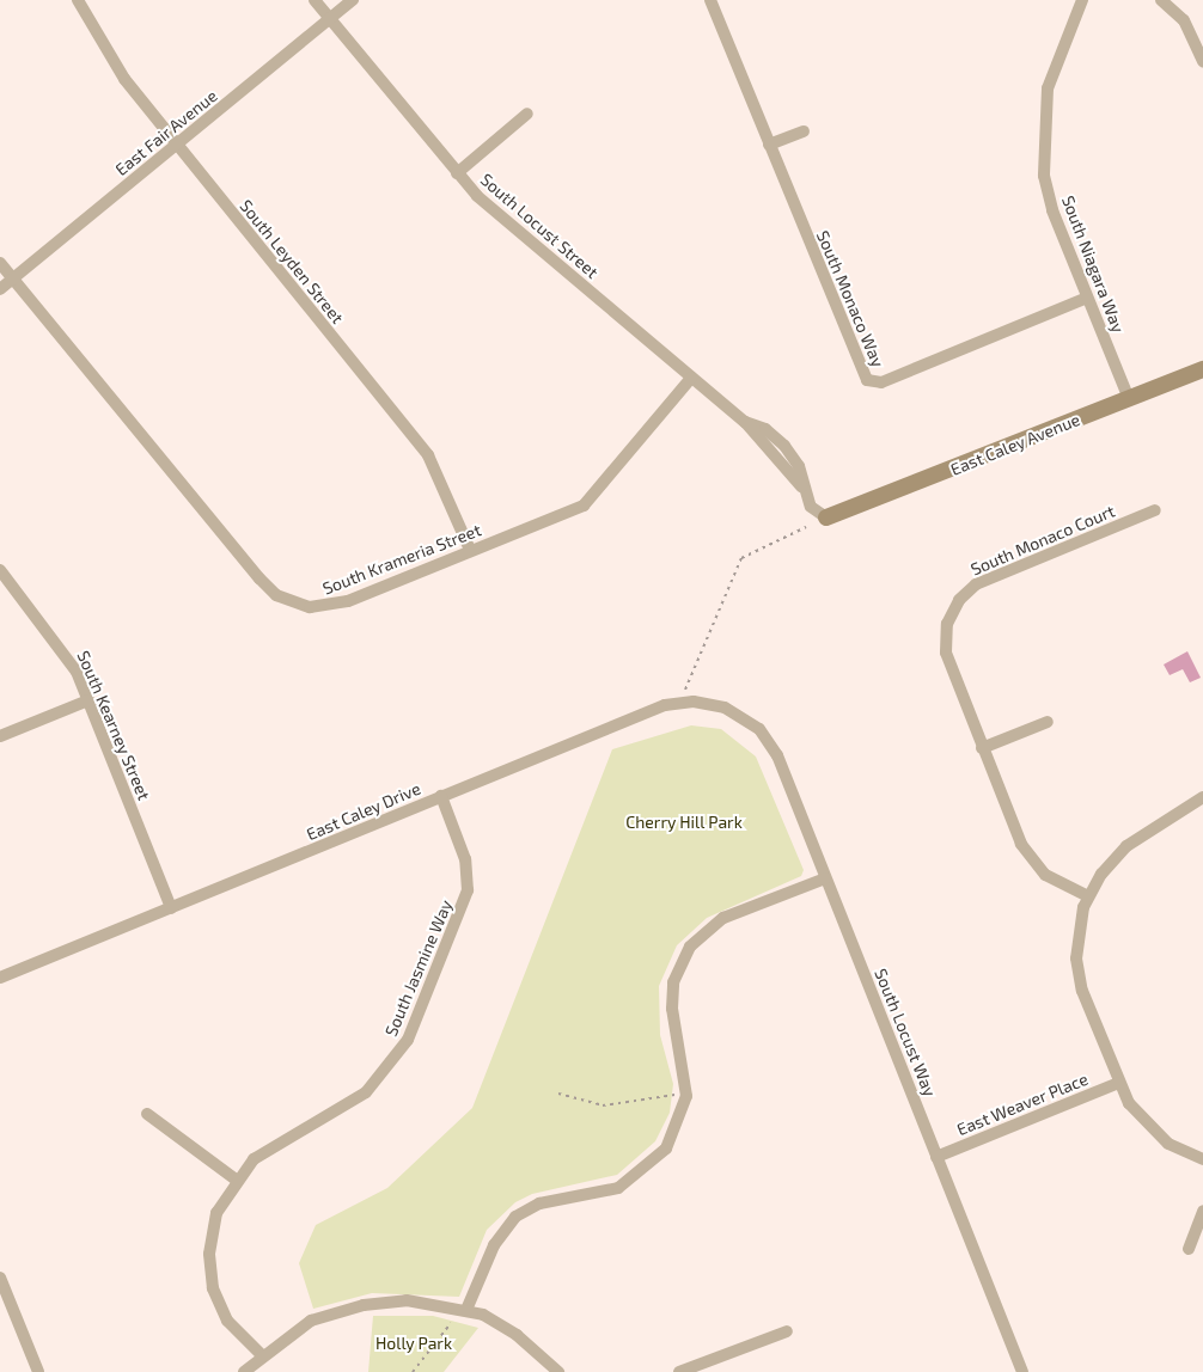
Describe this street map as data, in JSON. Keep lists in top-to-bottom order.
{
  "streets": {
    "street": [
      "East Fair Avenue",
      "South Locust Street",
      "South Leyden Street",
      "South Niagara Way",
      "South Monaco Way",
      "East Caley Avenue",
      "South Monaco Court",
      "South Krameria Street",
      "South Kearney Street",
      "East Caley Drive",
      "South Jasmine Way",
      "South Locust Way",
      "East Weaver Place"
    ]
  },
  "crossings": [
    ["East Fair Avenue", "South Locust Street"],
    ["East Fair Avenue", "South Leyden Street"],
    ["East Fair Avenue", "South Krameria Street"],
    ["South Locust Street", "East Caley Avenue"],
    ["South Locust Street", "South Krameria Street"],
    ["South Leyden Street", "South Krameria Street"],
    ["South Niagara Way", "South Monaco Way"],
    ["South Niagara Way", "East Caley Avenue"],
    ["South Kearney Street", "East Caley Drive"],
    ["East Caley Drive", "South Jasmine Way"],
    ["East Caley Drive", "South Locust Way"],
    ["South Locust Way", "East Weaver Place"]
  ],
  "parks": ["Cherry Hill Park", "Holly Park"]
}
